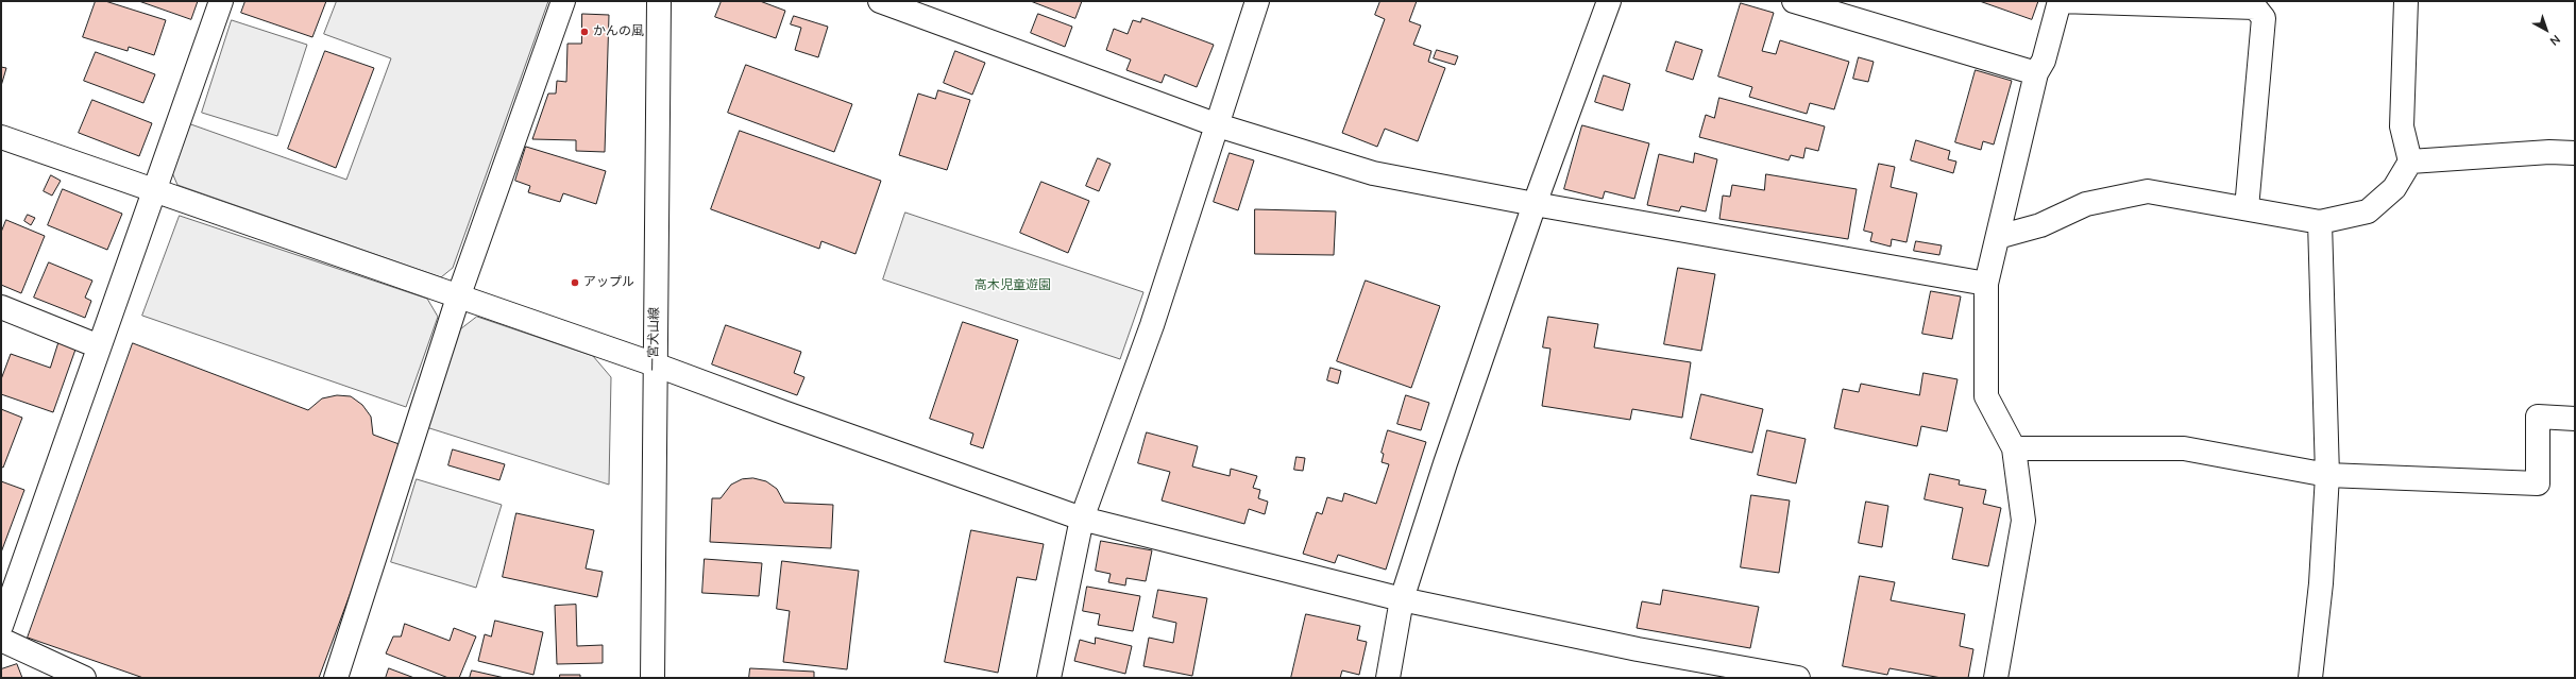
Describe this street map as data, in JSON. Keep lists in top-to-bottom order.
{
  "streets": {
    "street": ["一宮犬山線"]
  },
  "parks": ["高木児童遊園"],
  "places": ["かんの風", "アップル"],
  "north": "bottom right"
}
